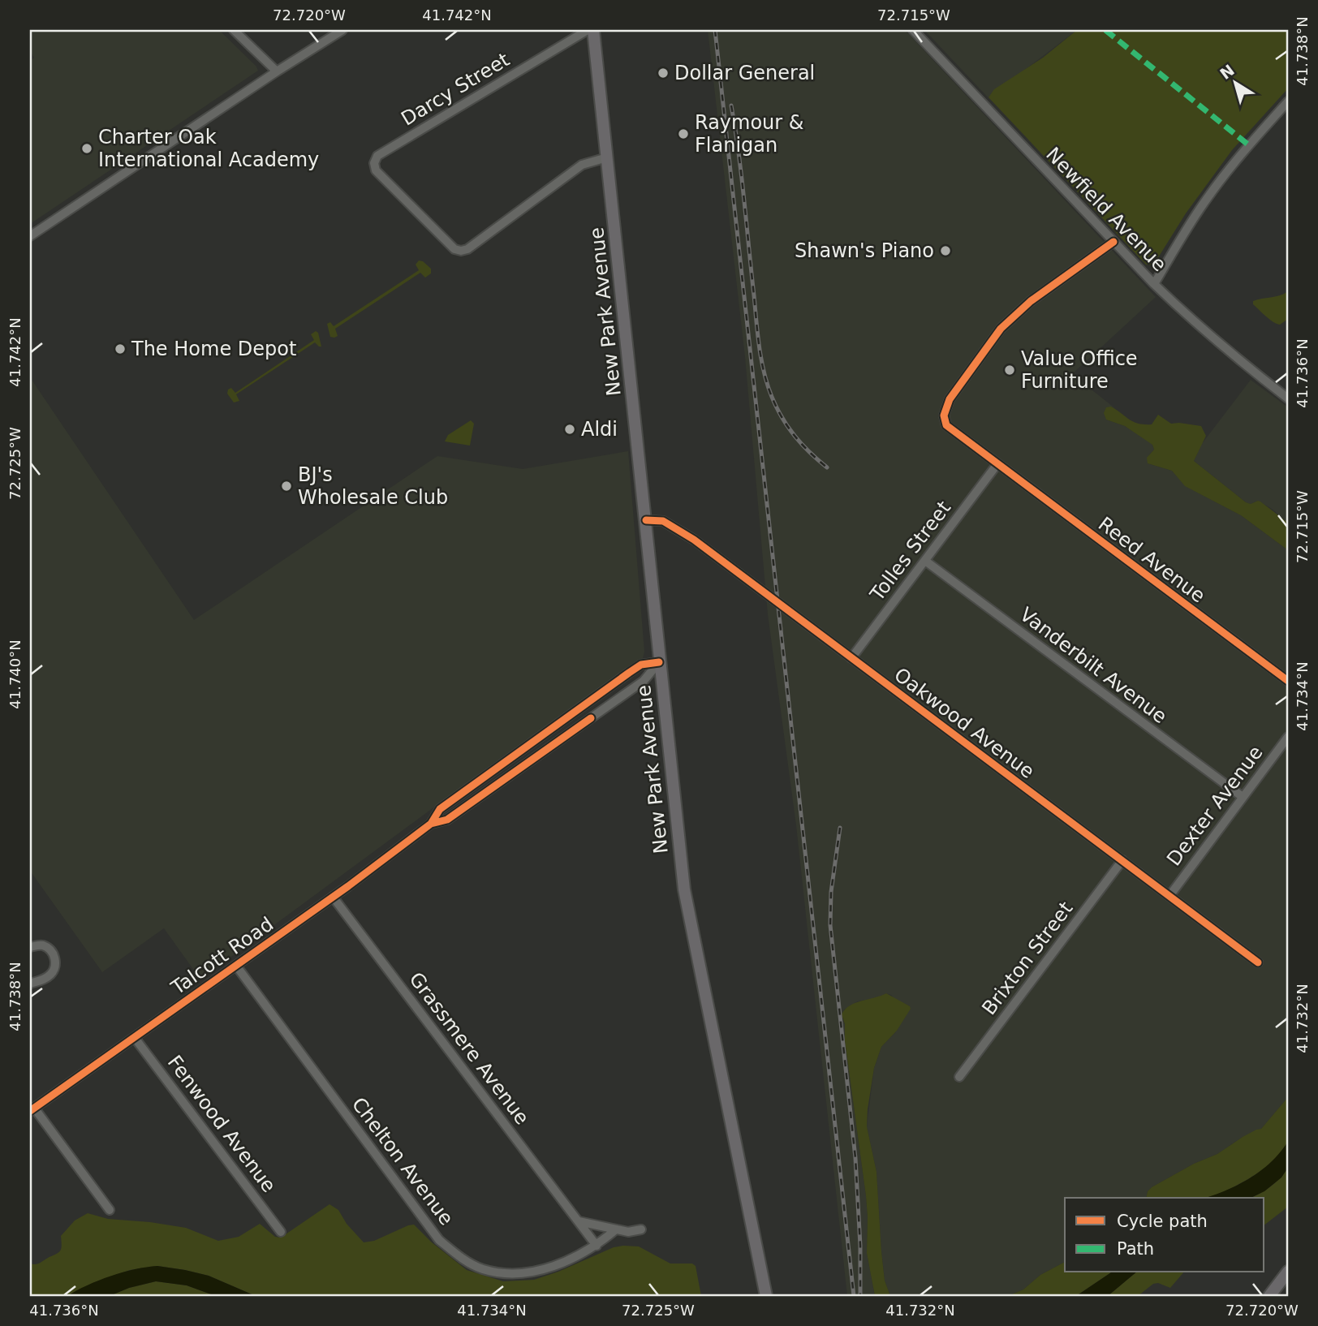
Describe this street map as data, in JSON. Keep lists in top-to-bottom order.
{
  "streets": {
    "main road": ["New Park Avenue"],
    "street": [
      "Darcy Street",
      "Newfield Avenue",
      "Tolles Street",
      "Reed Avenue",
      "Vanderbilt Avenue",
      "Oakwood Avenue",
      "Dexter Avenue",
      "Talcott Road",
      "Brixton Street",
      "Grassmere Avenue",
      "Fenwood Avenue",
      "Chelton Avenue"
    ]
  },
  "crossings": [
    ["Darcy Street", "New Park Avenue"],
    ["Newfield Avenue", "Reed Avenue"],
    ["New Park Avenue", "Oakwood Avenue"],
    ["New Park Avenue", "Talcott Road"],
    ["Tolles Street", "Reed Avenue"],
    ["Tolles Street", "Vanderbilt Avenue"],
    ["Tolles Street", "Oakwood Avenue"],
    ["Vanderbilt Avenue", "Dexter Avenue"],
    ["Oakwood Avenue", "Dexter Avenue"],
    ["Oakwood Avenue", "Brixton Street"],
    ["Talcott Road", "Grassmere Avenue"],
    ["Talcott Road", "Fenwood Avenue"],
    ["Talcott Road", "Chelton Avenue"],
    ["Grassmere Avenue", "Chelton Avenue"]
  ],
  "places": [
    "Dollar General",
    "Raymour & Flanigan",
    "Charter Oak International Academy",
    "Shawn's Piano",
    "The Home Depot",
    "Value Office Furniture",
    "Aldi",
    "BJ's Wholesale Club"
  ],
  "legend": ["Cycle path", "Path"],
  "north": "top left",
  "coordinates": [
    "72.720°W",
    "41.742°N",
    "72.715°W",
    "41.738°N",
    "41.736°N",
    "72.725°W",
    "41.740°N",
    "41.734°N",
    "41.732°N"
  ]
}
